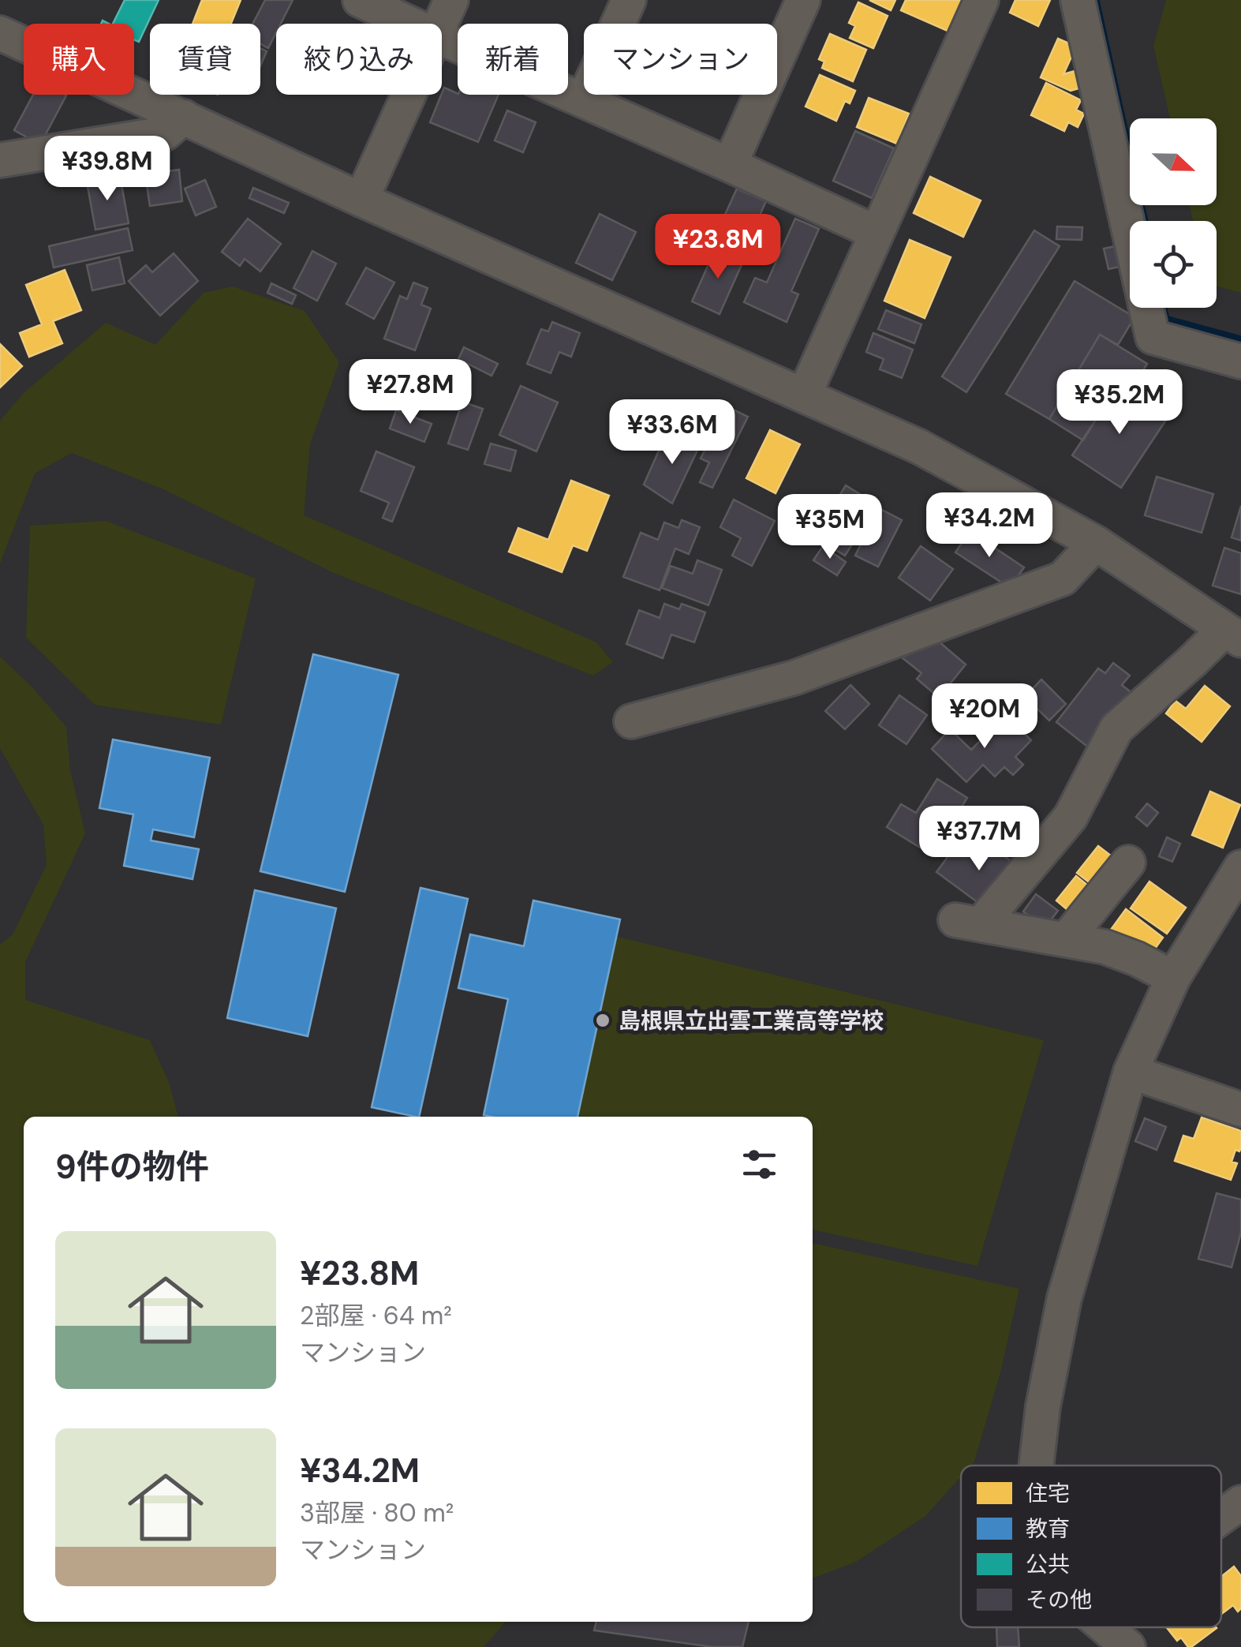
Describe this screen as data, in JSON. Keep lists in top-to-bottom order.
{
  "places": ["島根県立出雲工業高等学校"],
  "legend": [
    "住宅",
    "教育",
    "公共",
    "その他"
  ],
  "north": "right",
  "page": {
    "chip": [
      "購入",
      "賃貸",
      "絞り込み",
      "新着",
      "マンション"
    ],
    "price": [
      "¥39.8M",
      "¥23.8M",
      "¥27.8M",
      "¥35.2M",
      "¥33.6M",
      "¥34.2M",
      "¥35M",
      "¥20M",
      "¥37.7M"
    ],
    "heading": "9件の物件",
    "list": [
      {
        "name": "¥23.8M",
        "note": "2部屋 · 64 m² · マンション"
      },
      {
        "name": "¥34.2M",
        "note": "3部屋 · 80 m² · マンション"
      }
    ]
  }
}
